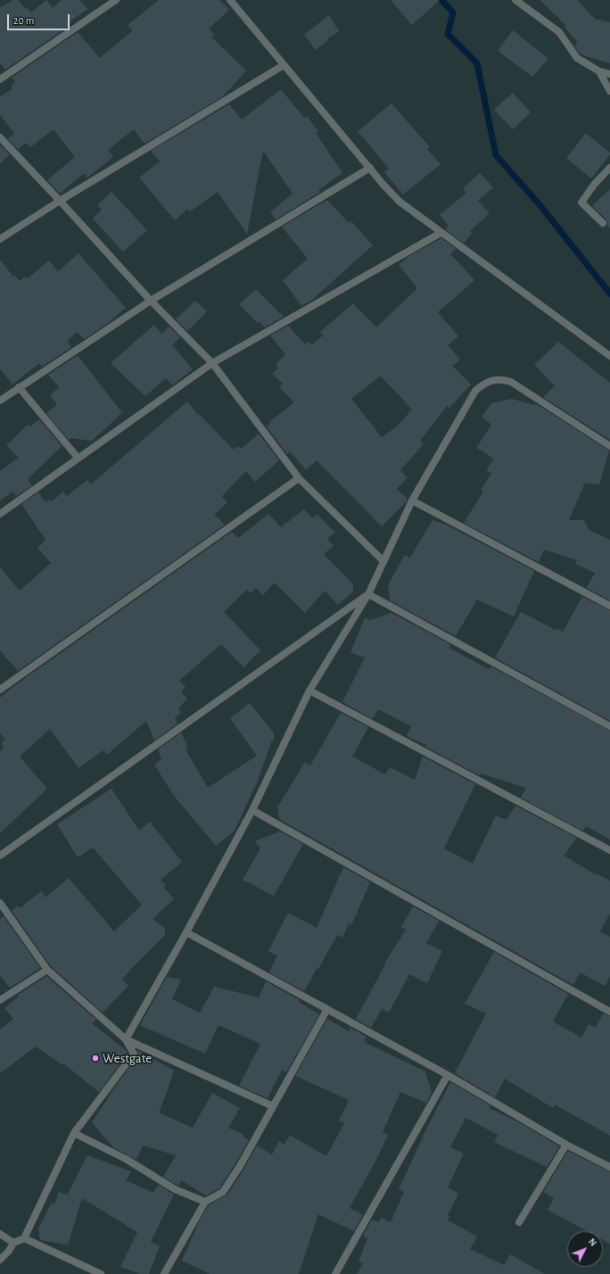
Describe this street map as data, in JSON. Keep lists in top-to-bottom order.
{
  "places": ["Westgate"],
  "scale_bar": "20 m",
  "north": "top right"
}
